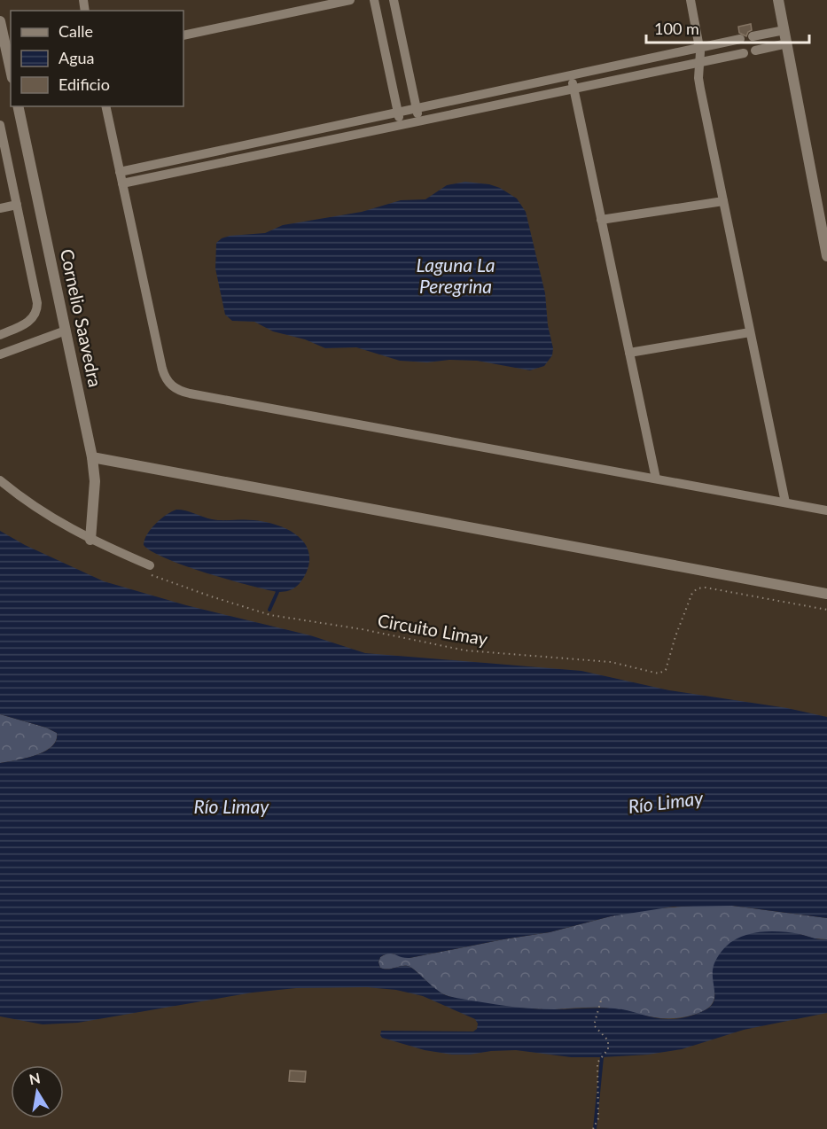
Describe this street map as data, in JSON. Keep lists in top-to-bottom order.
{
  "streets": {
    "street": ["Cornelio Saavedra"],
    "path": ["Circuito Limay"]
  },
  "water": ["Laguna La Peregrina", "Río Limay"],
  "legend": ["Calle", "Agua", "Edificio"],
  "scale_bar": "100 m",
  "north": "top"
}
